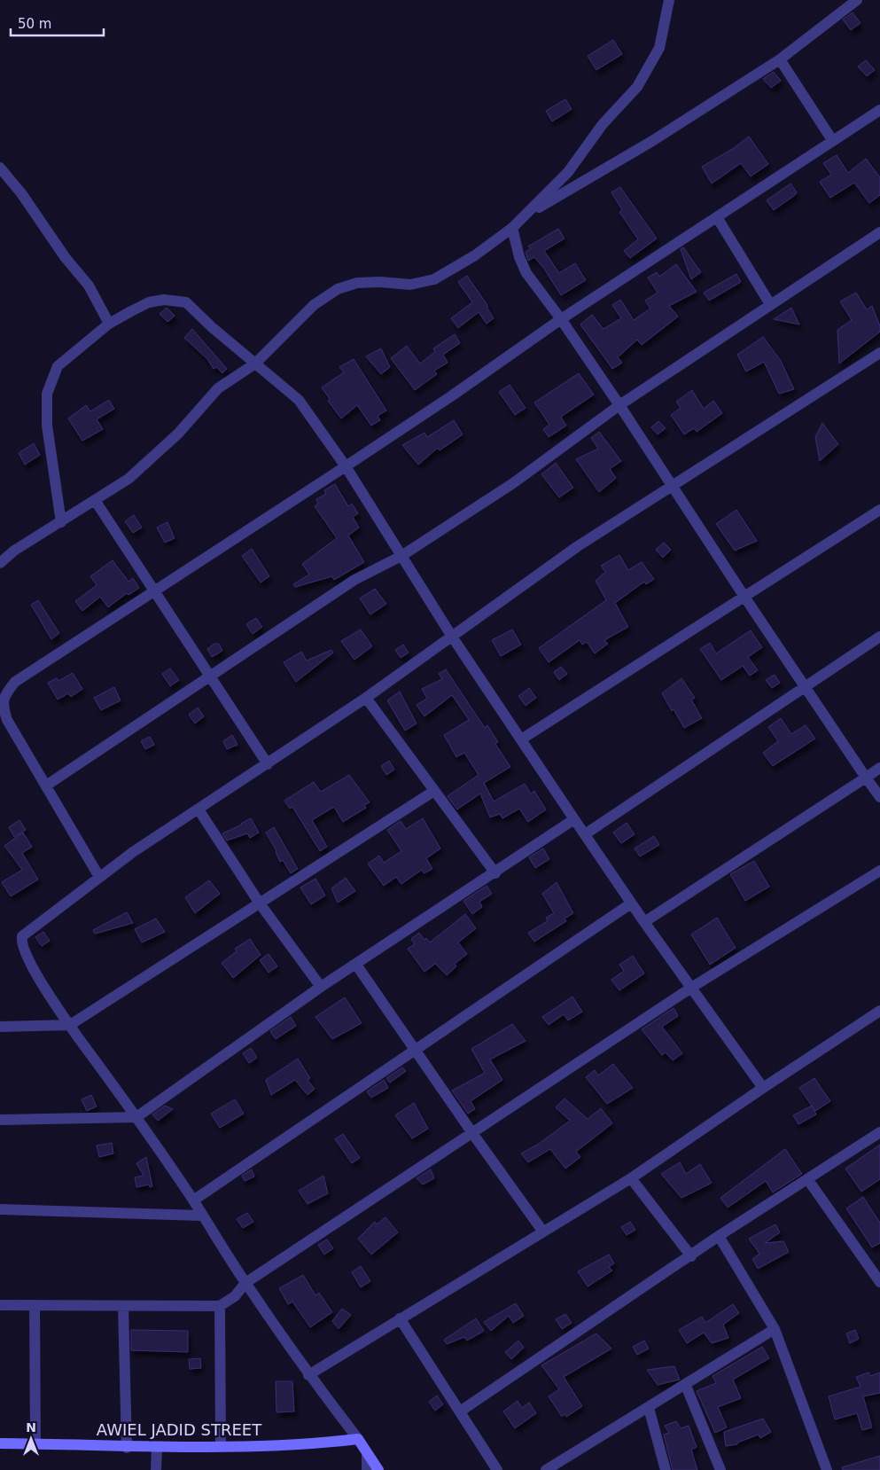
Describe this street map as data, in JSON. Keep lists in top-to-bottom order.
{
  "streets": {
    "street": ["AWIEL JADID STREET"]
  },
  "scale_bar": "50 m",
  "north": "top"
}
